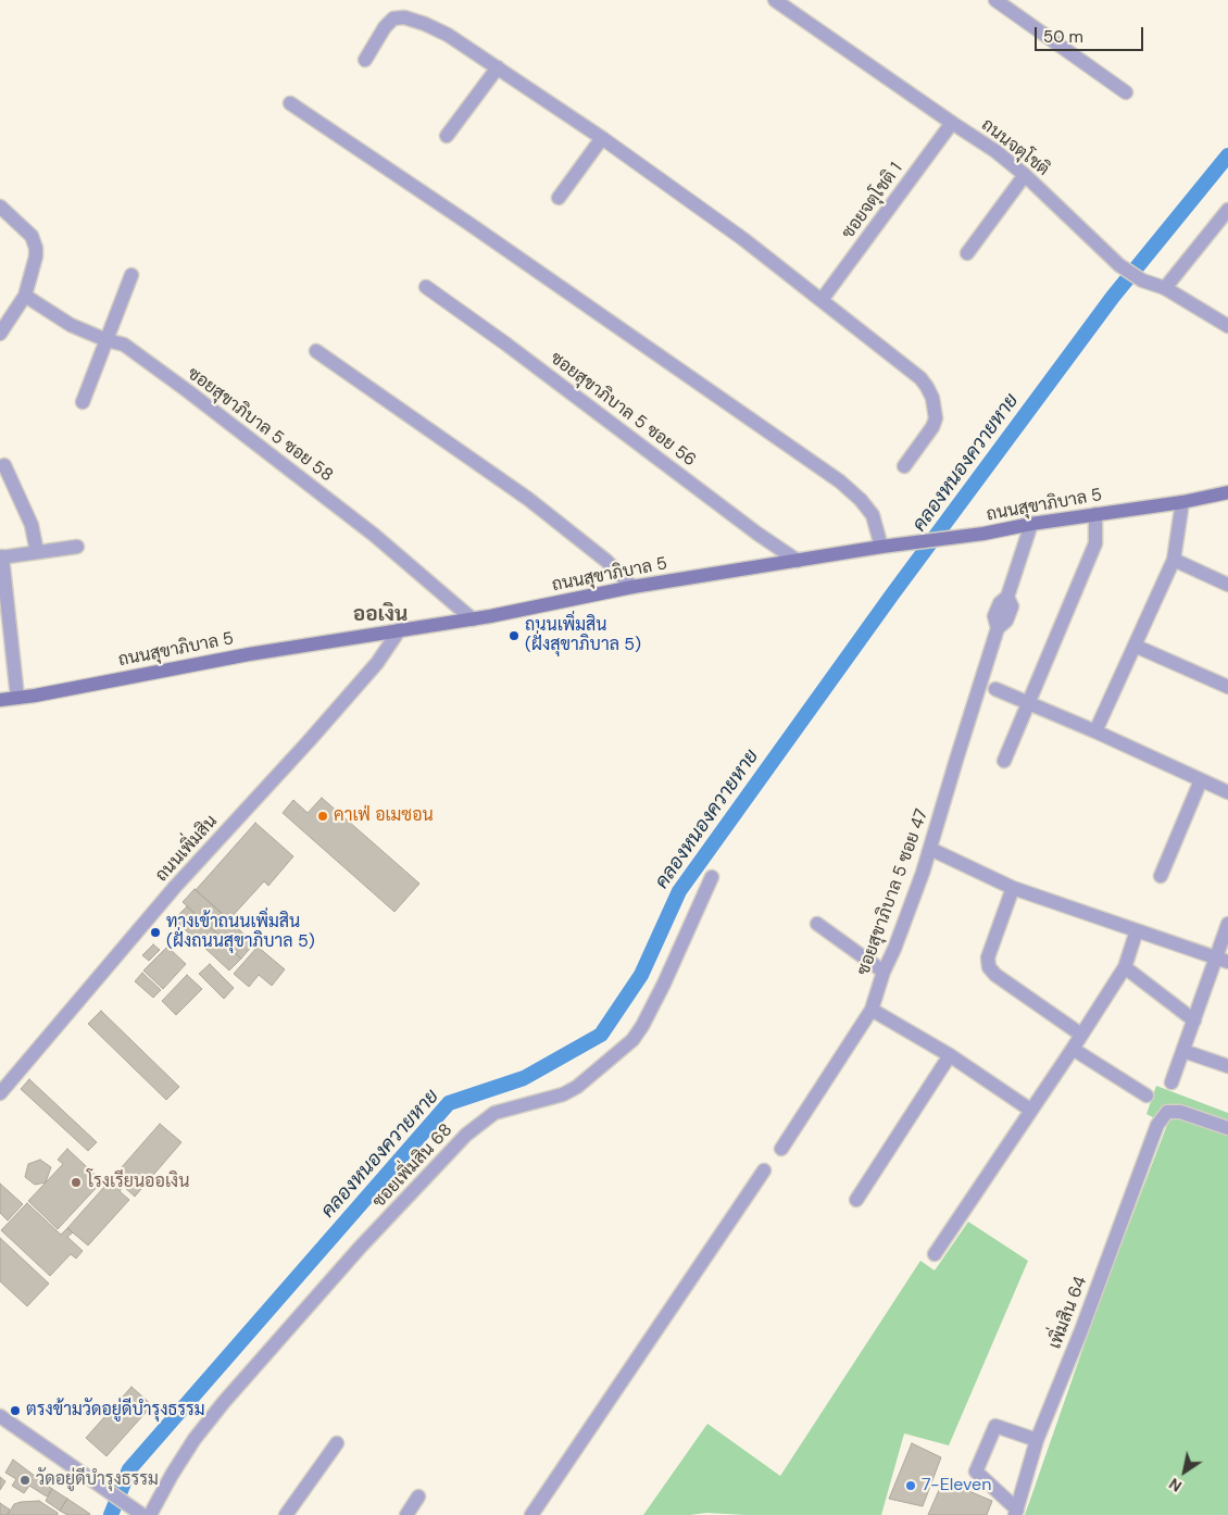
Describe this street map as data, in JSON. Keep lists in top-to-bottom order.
{
  "streets": {
    "main road": ["ถนนสุขาภิบาล 5"],
    "street": [
      "ถนนจตุโชติ",
      "ซอยจตุโชติ 1",
      "ซอยสุขาภิบาล 5 ซอย 56",
      "ซอยสุขาภิบาล 5 ซอย 58",
      "ถนนเพิ่มสิน",
      "ซอยสุขาภิบาล 5 ซอย 47",
      "ซอยเพิ่มสิน 68",
      "เพิ่มสิน 64"
    ]
  },
  "crossings": [
    ["ถนนจตุโชติ", "ซอยจตุโชติ 1"],
    ["ซอยสุขาภิบาล 5 ซอย 56", "ถนนสุขาภิบาล 5"],
    ["ซอยสุขาภิบาล 5 ซอย 58", "ถนนสุขาภิบาล 5"],
    ["ถนนสุขาภิบาล 5", "ถนนเพิ่มสิน"],
    ["ถนนสุขาภิบาล 5", "ซอยสุขาภิบาล 5 ซอย 47"]
  ],
  "districts": ["ออเงิน"],
  "water": ["คลองหนองควายหาย"],
  "places": [
    "ถนนเพิ่มสิน (ฝั่งสุขาภิบาล 5)",
    "คาเฟ่ อเมซอน",
    "ทางเข้าถนนเพิ่มสิน (ฝั่งถนนสุขาภิบาล 5)",
    "โรงเรียนออเงิน",
    "ตรงข้ามวัดอยู่ดีบำรุงธรรม",
    "วัดอยู่ดีบำรุงธรรม",
    "7-Eleven"
  ],
  "scale_bar": "50 m",
  "north": "bottom left"
}
